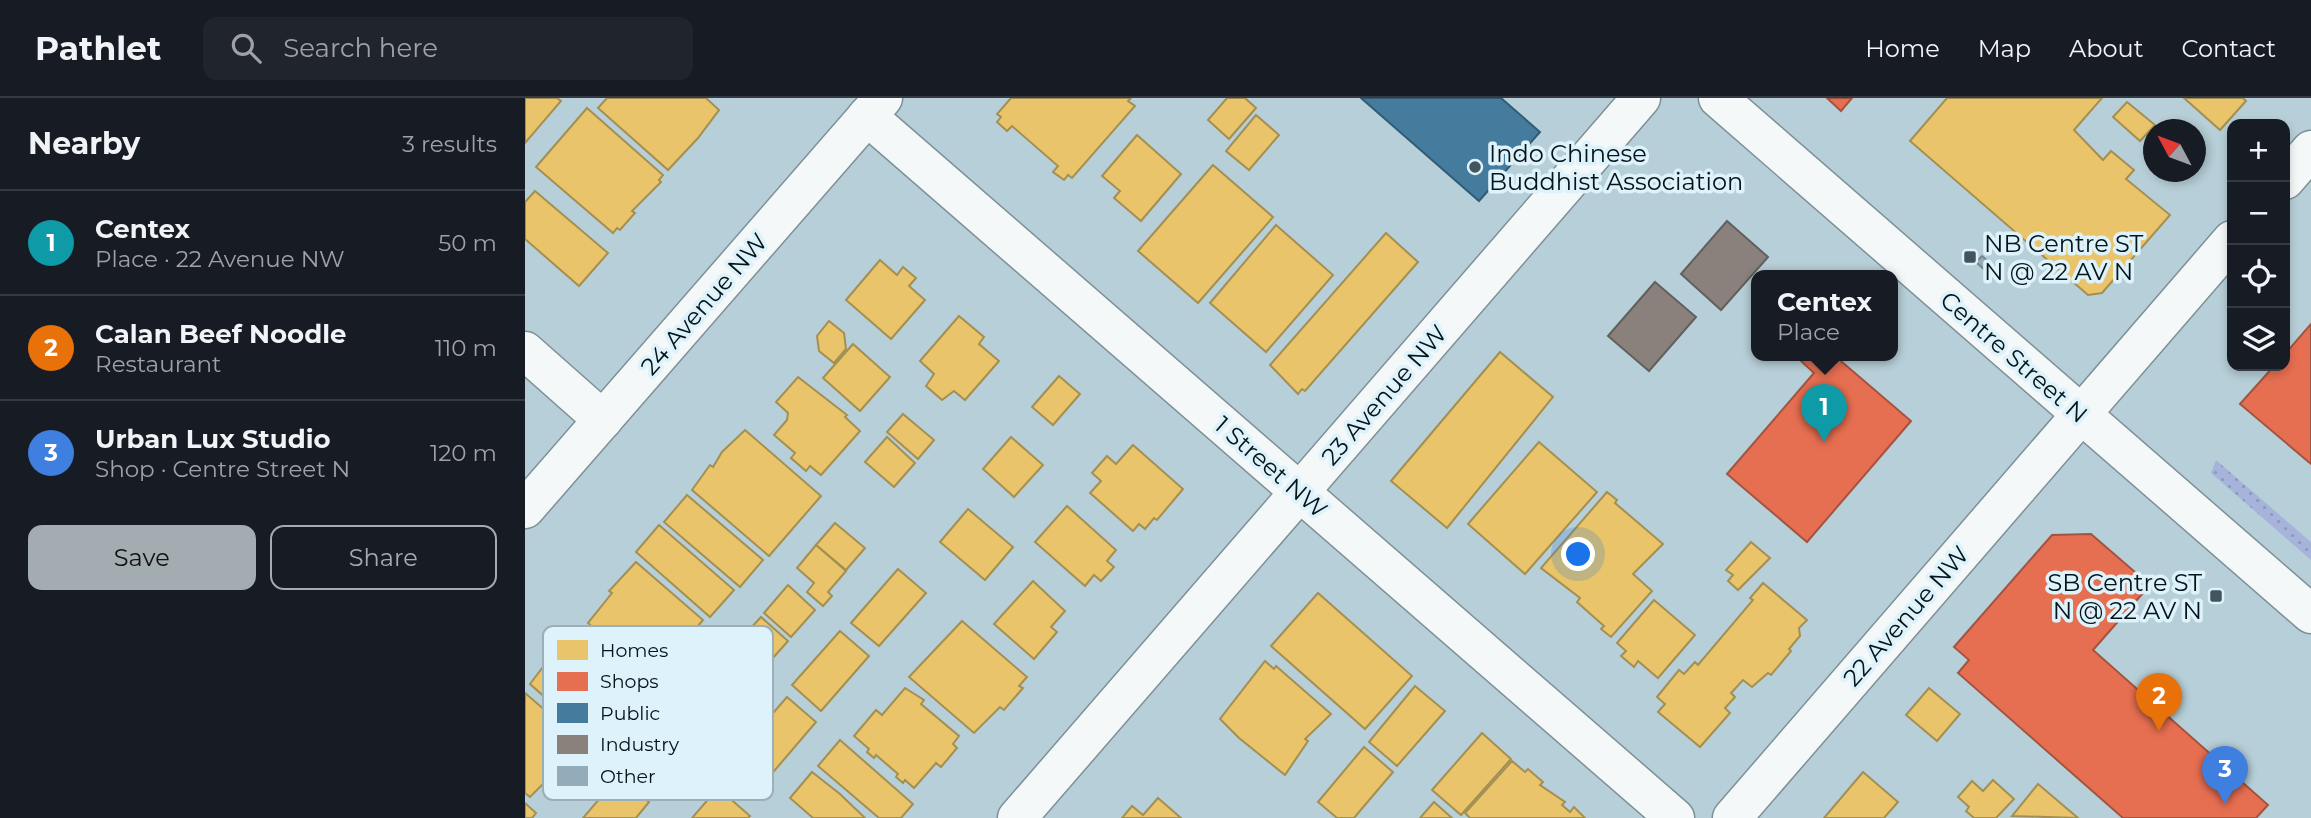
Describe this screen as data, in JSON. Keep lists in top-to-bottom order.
{
  "streets": {
    "street": [
      "24 Avenue NW",
      "Centre Street N",
      "23 Avenue NW",
      "1 Street NW",
      "22 Avenue NW"
    ]
  },
  "crossings": [
    ["24 Avenue NW", "1 Street NW"],
    ["Centre Street N", "22 Avenue NW"],
    ["23 Avenue NW", "1 Street NW"]
  ],
  "places": {
    "other": ["Indo Chinese Buddhist Association"],
    "transit": ["NB Centre ST N @ 22 AV N", "SB Centre ST N @ 22 AV N"]
  },
  "legend": [
    "Homes",
    "Shops",
    "Public",
    "Industry",
    "Other"
  ],
  "north": "top left",
  "page": {
    "header": "Pathlet",
    "search": "Search here",
    "nav": [
      "Home",
      "Map",
      "About",
      "Contact"
    ],
    "heading": ["Nearby", "3 results"],
    "map_buttons": ["+", "−"],
    "list": [
      {
        "mark": "1",
        "name": "Centex",
        "note": "Place · 22 Avenue NW",
        "value": "50 m"
      },
      {
        "mark": "2",
        "name": "Calan Beef Noodle",
        "note": "Restaurant",
        "value": "110 m"
      },
      {
        "mark": "3",
        "name": "Urban Lux Studio",
        "note": "Shop · Centre Street N",
        "value": "120 m"
      }
    ],
    "popup": ["Centex", "Place"],
    "pins": ["1", "2", "3"],
    "buttons": ["Save", "Share"]
  }
}
